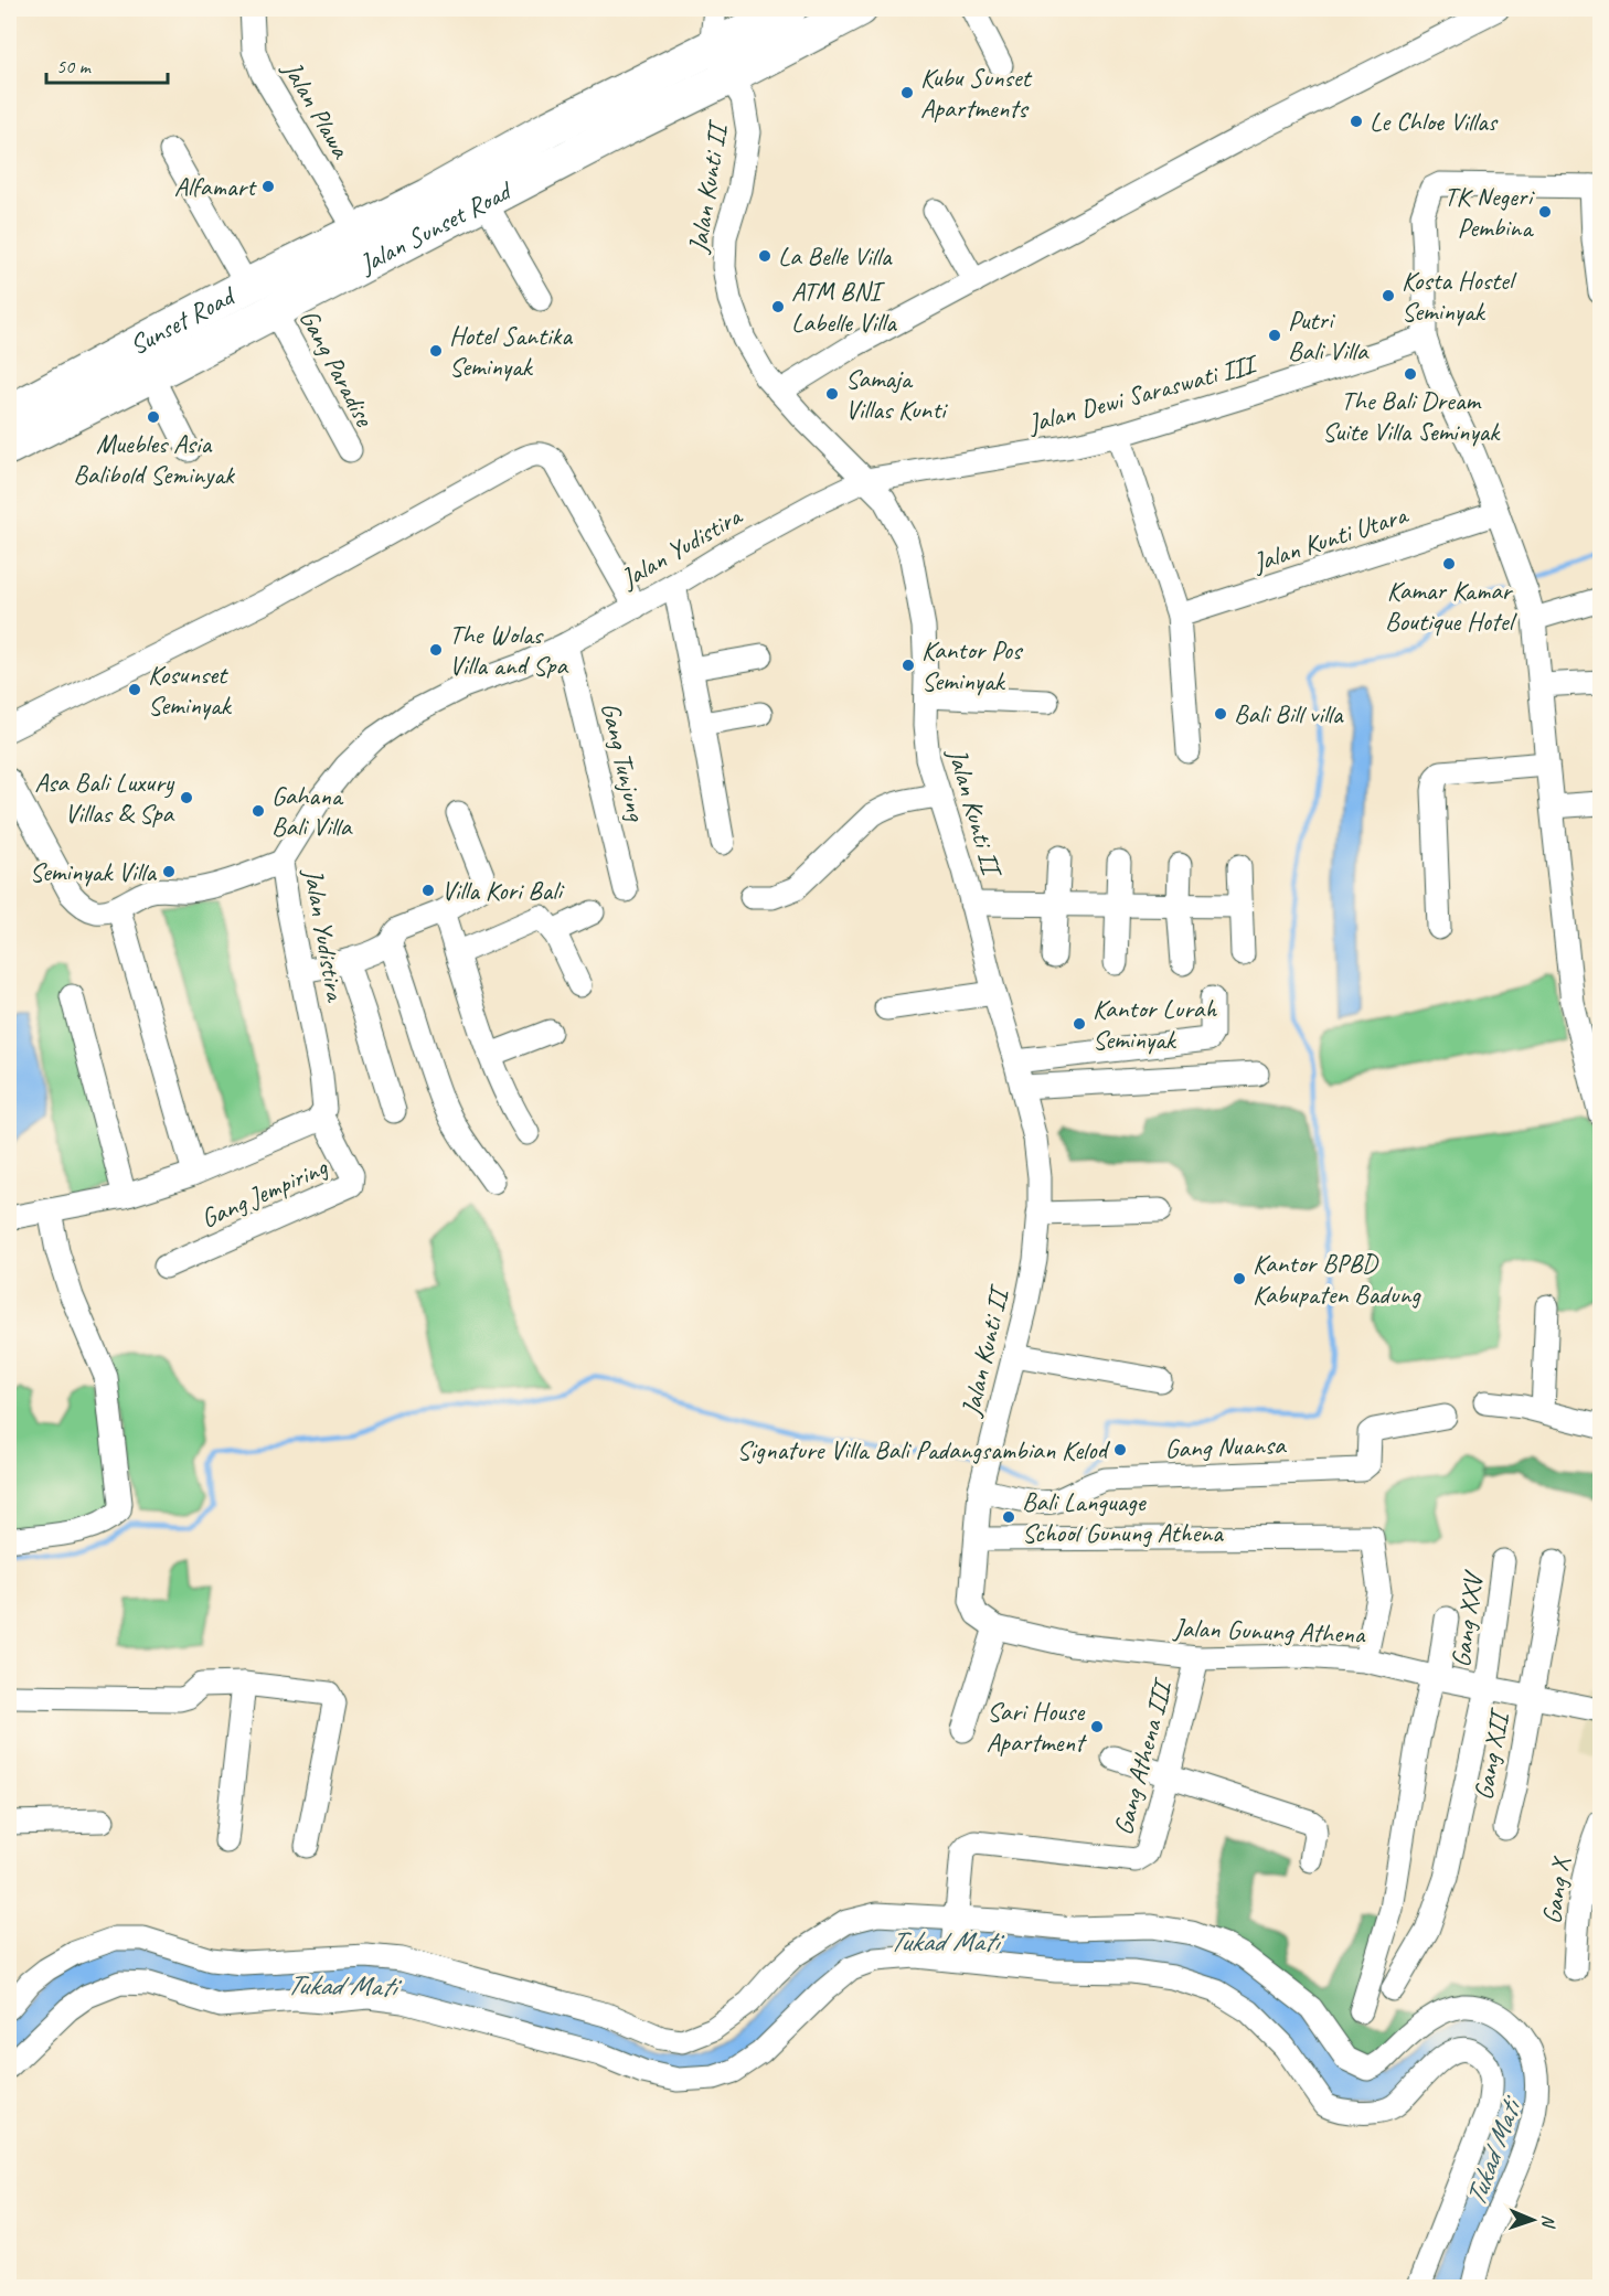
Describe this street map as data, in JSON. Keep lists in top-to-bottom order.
{
  "streets": {
    "highway": ["Jalan Sunset Road", "Sunset Road"],
    "street": [
      "Jalan Plawa",
      "Jalan Kunti II",
      "Gang Paradise",
      "Jalan Dewi Saraswati III",
      "Jalan Kunti Utara",
      "Jalan Yudistira",
      "Gang Tunjung",
      "Gang Jempiring",
      "Gang Nuansa",
      "Gang XXV",
      "Jalan Gunung Athena",
      "Gang XII",
      "Gang Athena III",
      "Gang X"
    ]
  },
  "crossings": [
    ["Jalan Plawa", "Jalan Sunset Road"],
    ["Jalan Plawa", "Sunset Road"],
    ["Jalan Kunti II", "Jalan Sunset Road"],
    ["Jalan Kunti II", "Jalan Dewi Saraswati III"],
    ["Jalan Kunti II", "Jalan Yudistira"],
    ["Jalan Kunti II", "Gang Nuansa"],
    ["Jalan Kunti II", "Jalan Gunung Athena"],
    ["Jalan Sunset Road", "Sunset Road"],
    ["Jalan Sunset Road", "Gang Paradise"],
    ["Jalan Dewi Saraswati III", "Jalan Yudistira"],
    ["Jalan Yudistira", "Gang Tunjung"],
    ["Jalan Yudistira", "Gang Jempiring"],
    ["Gang XXV", "Jalan Gunung Athena"],
    ["Jalan Gunung Athena", "Gang XII"],
    ["Jalan Gunung Athena", "Gang Athena III"]
  ],
  "water": ["Tukad Mati"],
  "places": [
    "Kubu Sunset Apartments",
    "Le Chloe Villas",
    "Alfamart",
    "TK Negeri Pembina",
    "La Belle Villa",
    "Kosta Hostel Seminyak",
    "ATM BNI Labelle Villa",
    "Putri Bali Villa",
    "Hotel Santika Seminyak",
    "The Bali Dream Suite Villa Seminyak",
    "Samaja Villas Kunti",
    "Muebles Asia Balibold Seminyak",
    "Kamar Kamar Boutique Hotel",
    "The Wolas Villa and Spa",
    "Kantor Pos Seminyak",
    "Kosunset Seminyak",
    "Bali Bill villa",
    "Asa Bali Luxury Villas & Spa",
    "Gahana Bali Villa",
    "Seminyak Villa",
    "Villa Kori Bali",
    "Kantor Lurah Seminyak",
    "Kantor BPBD Kabupaten Badung",
    "Signature Villa Bali Padangsambian Kelod",
    "Bali Language School Gunung Athena",
    "Sari House Apartment"
  ],
  "scale_bar": "50 m",
  "north": "right"
}
